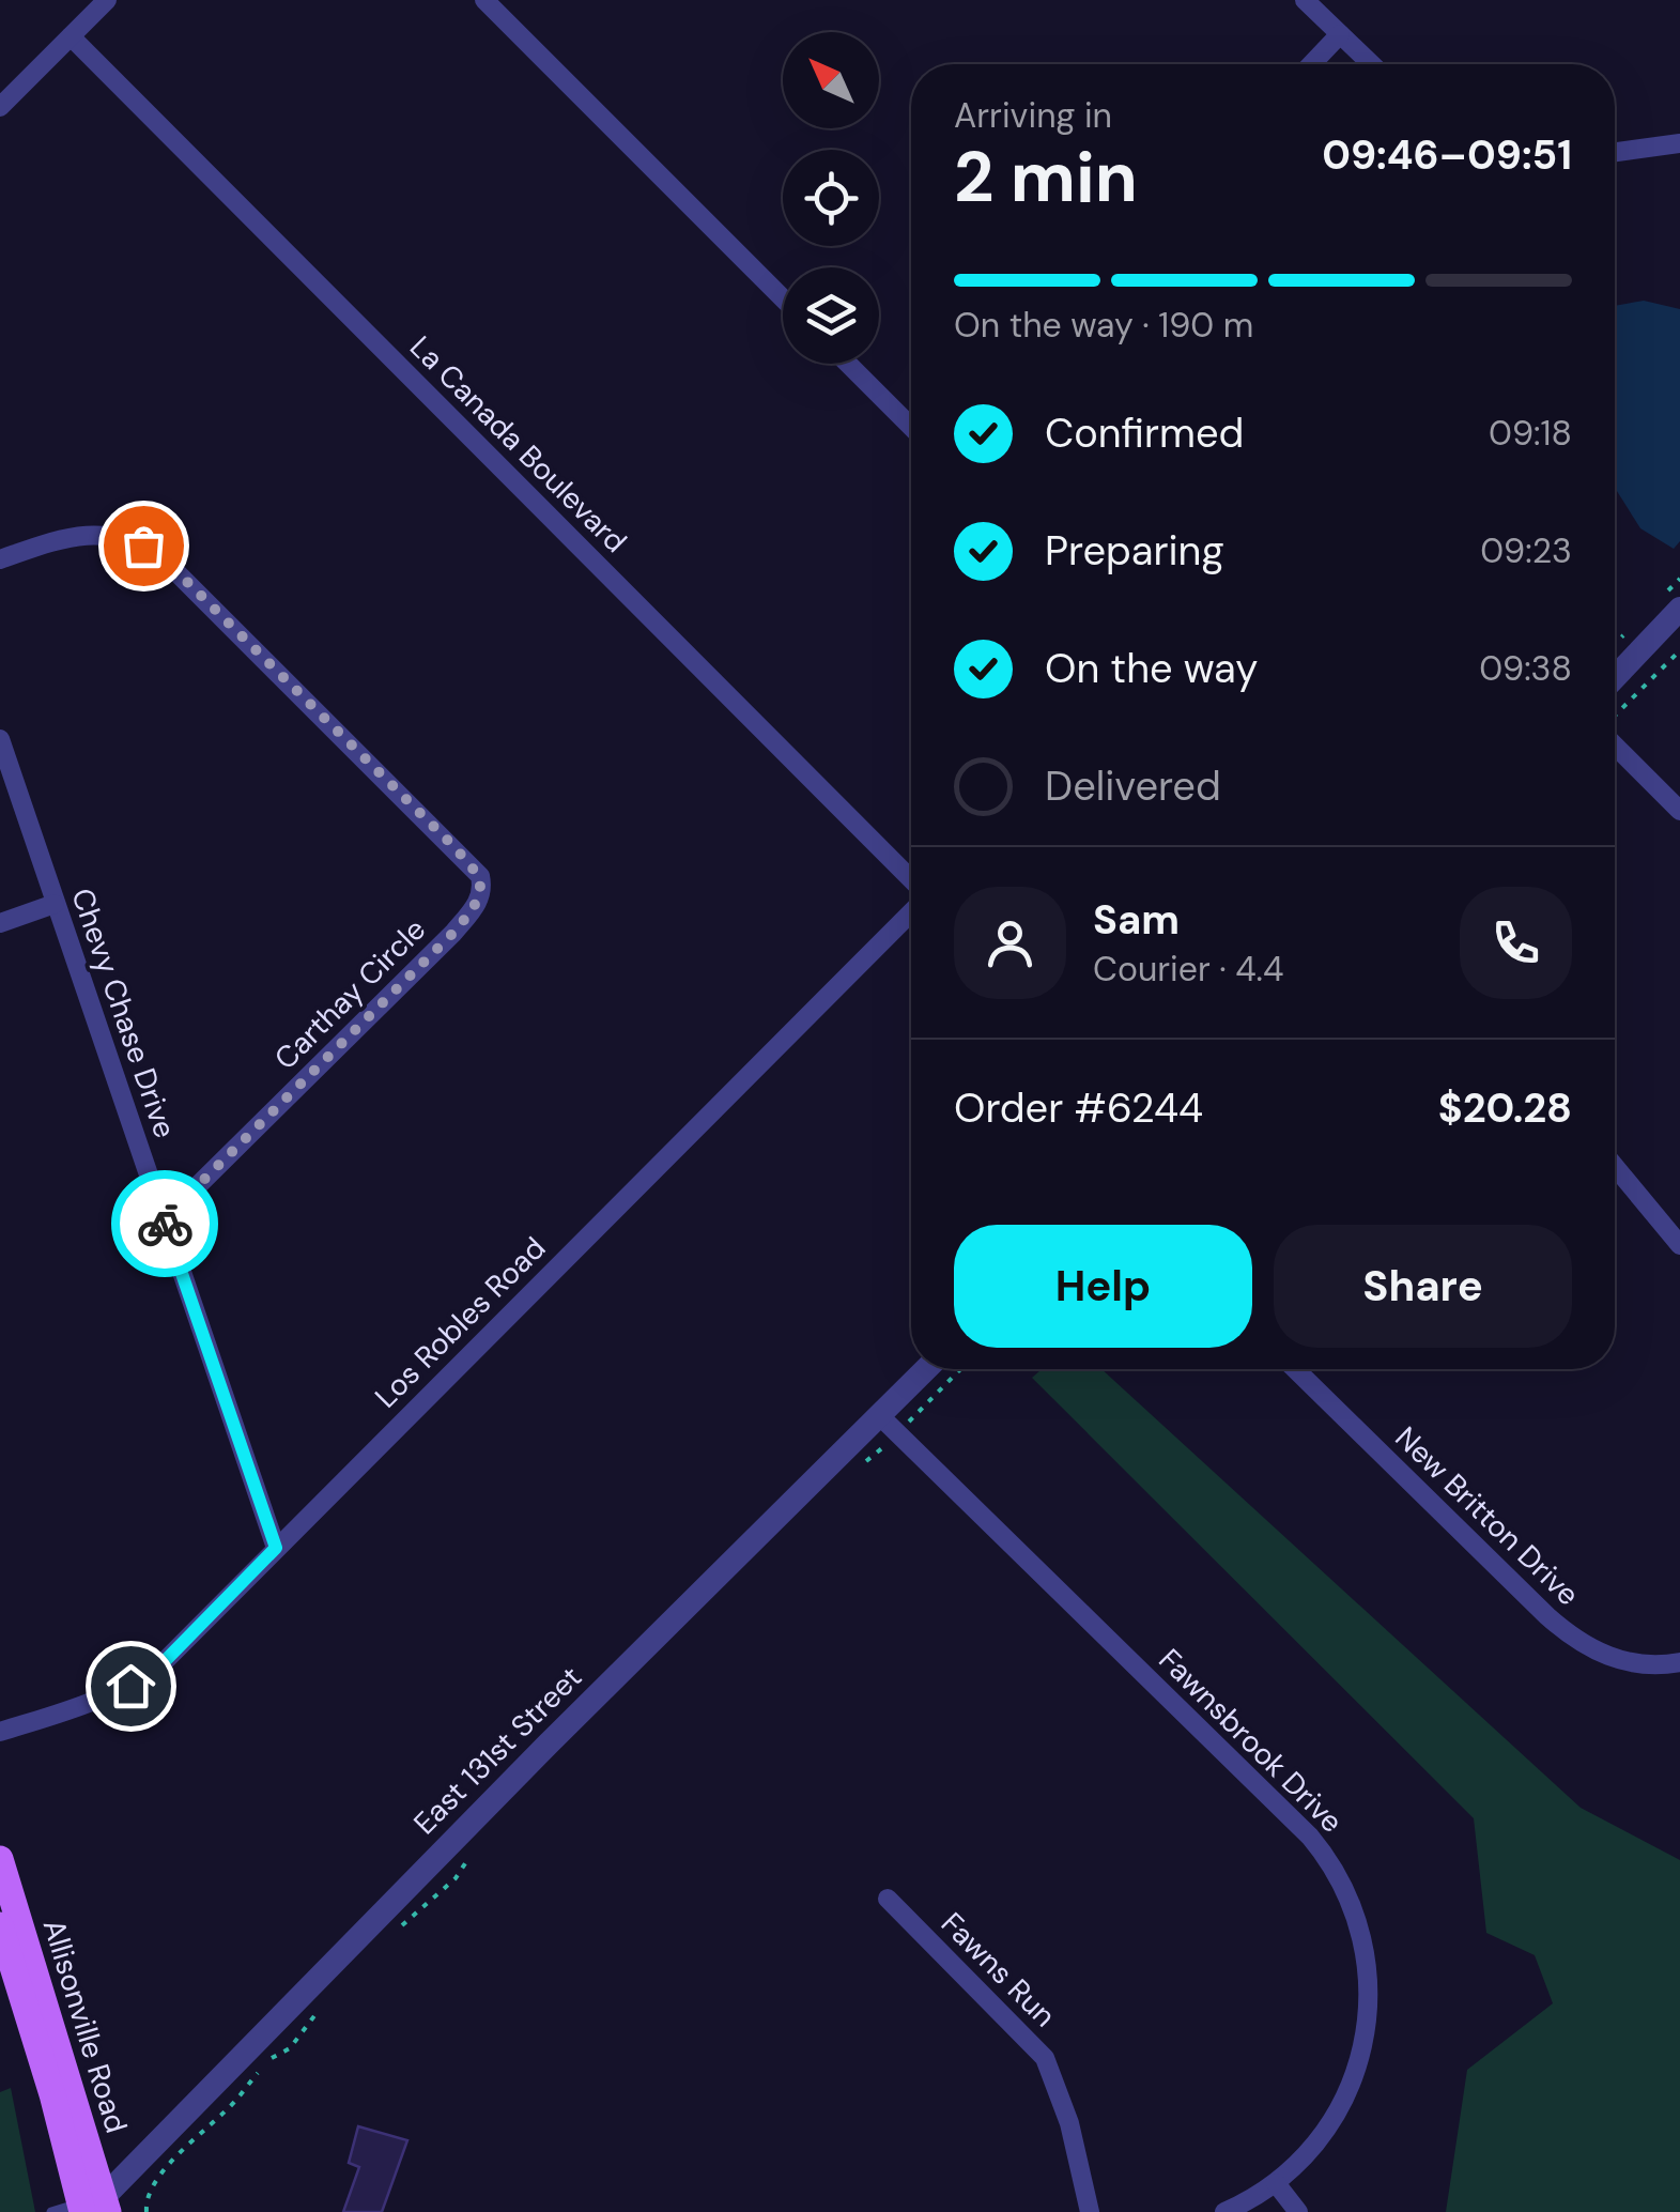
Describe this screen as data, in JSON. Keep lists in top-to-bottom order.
{
  "streets": {
    "main road": ["Allisonville Road"],
    "street": [
      "La Canada Boulevard",
      "Carthay Circle",
      "Chevy Chase Drive",
      "Los Robles Road",
      "New Britton Drive",
      "Fawnsbrook Drive",
      "East 131st Street",
      "Fawns Run"
    ]
  },
  "crossings": [
    ["Carthay Circle", "Chevy Chase Drive"],
    ["Chevy Chase Drive", "Los Robles Road"],
    ["Fawnsbrook Drive", "East 131st Street"],
    ["East 131st Street", "Allisonville Road"]
  ],
  "north": "top left",
  "page": {
    "heading": ["2 min", "Arriving in", "09:46–09:51"],
    "panel": [
      "Sam",
      "Courier · 4.4",
      "Order #6244",
      "$20.28"
    ],
    "bar": "On the way · 190 m",
    "list": [
      ["Confirmed", "09:18"],
      ["Preparing", "09:23"],
      ["On the way", "09:38"],
      "Delivered"
    ],
    "buttons": ["Help", "Share"]
  }
}
